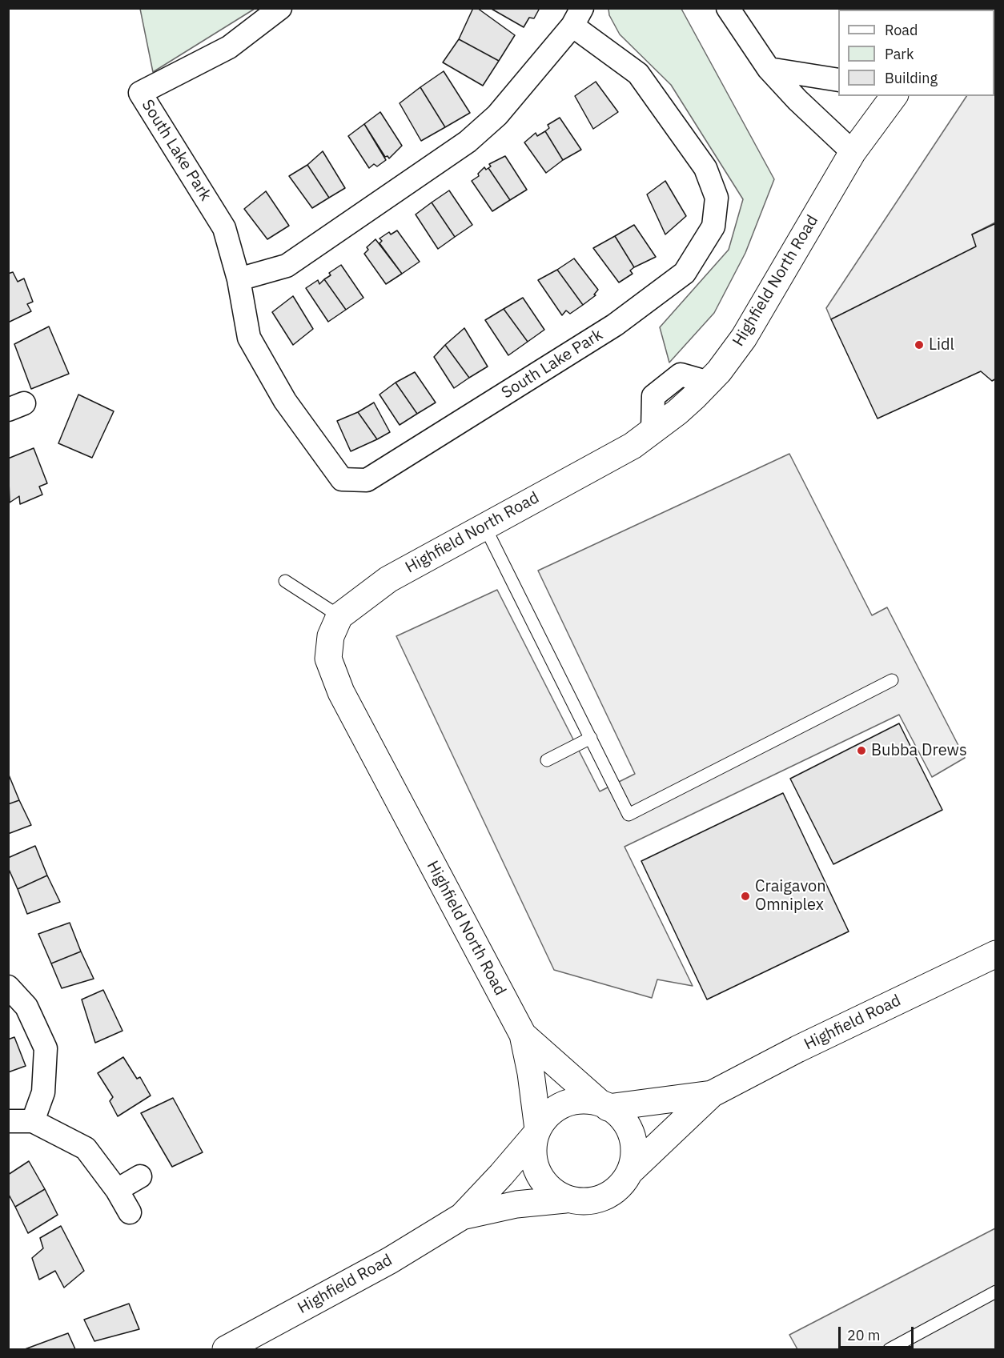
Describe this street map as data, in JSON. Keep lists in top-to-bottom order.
{
  "streets": {
    "street": ["South Lake Park", "Highfield North Road", "Highfield Road"]
  },
  "crossings": [
    ["Highfield North Road", "Highfield Road"]
  ],
  "places": ["Lidl", "Bubba Drews", "Craigavon Omniplex"],
  "legend": ["Road", "Park", "Building"],
  "scale_bar": "20 m"
}
